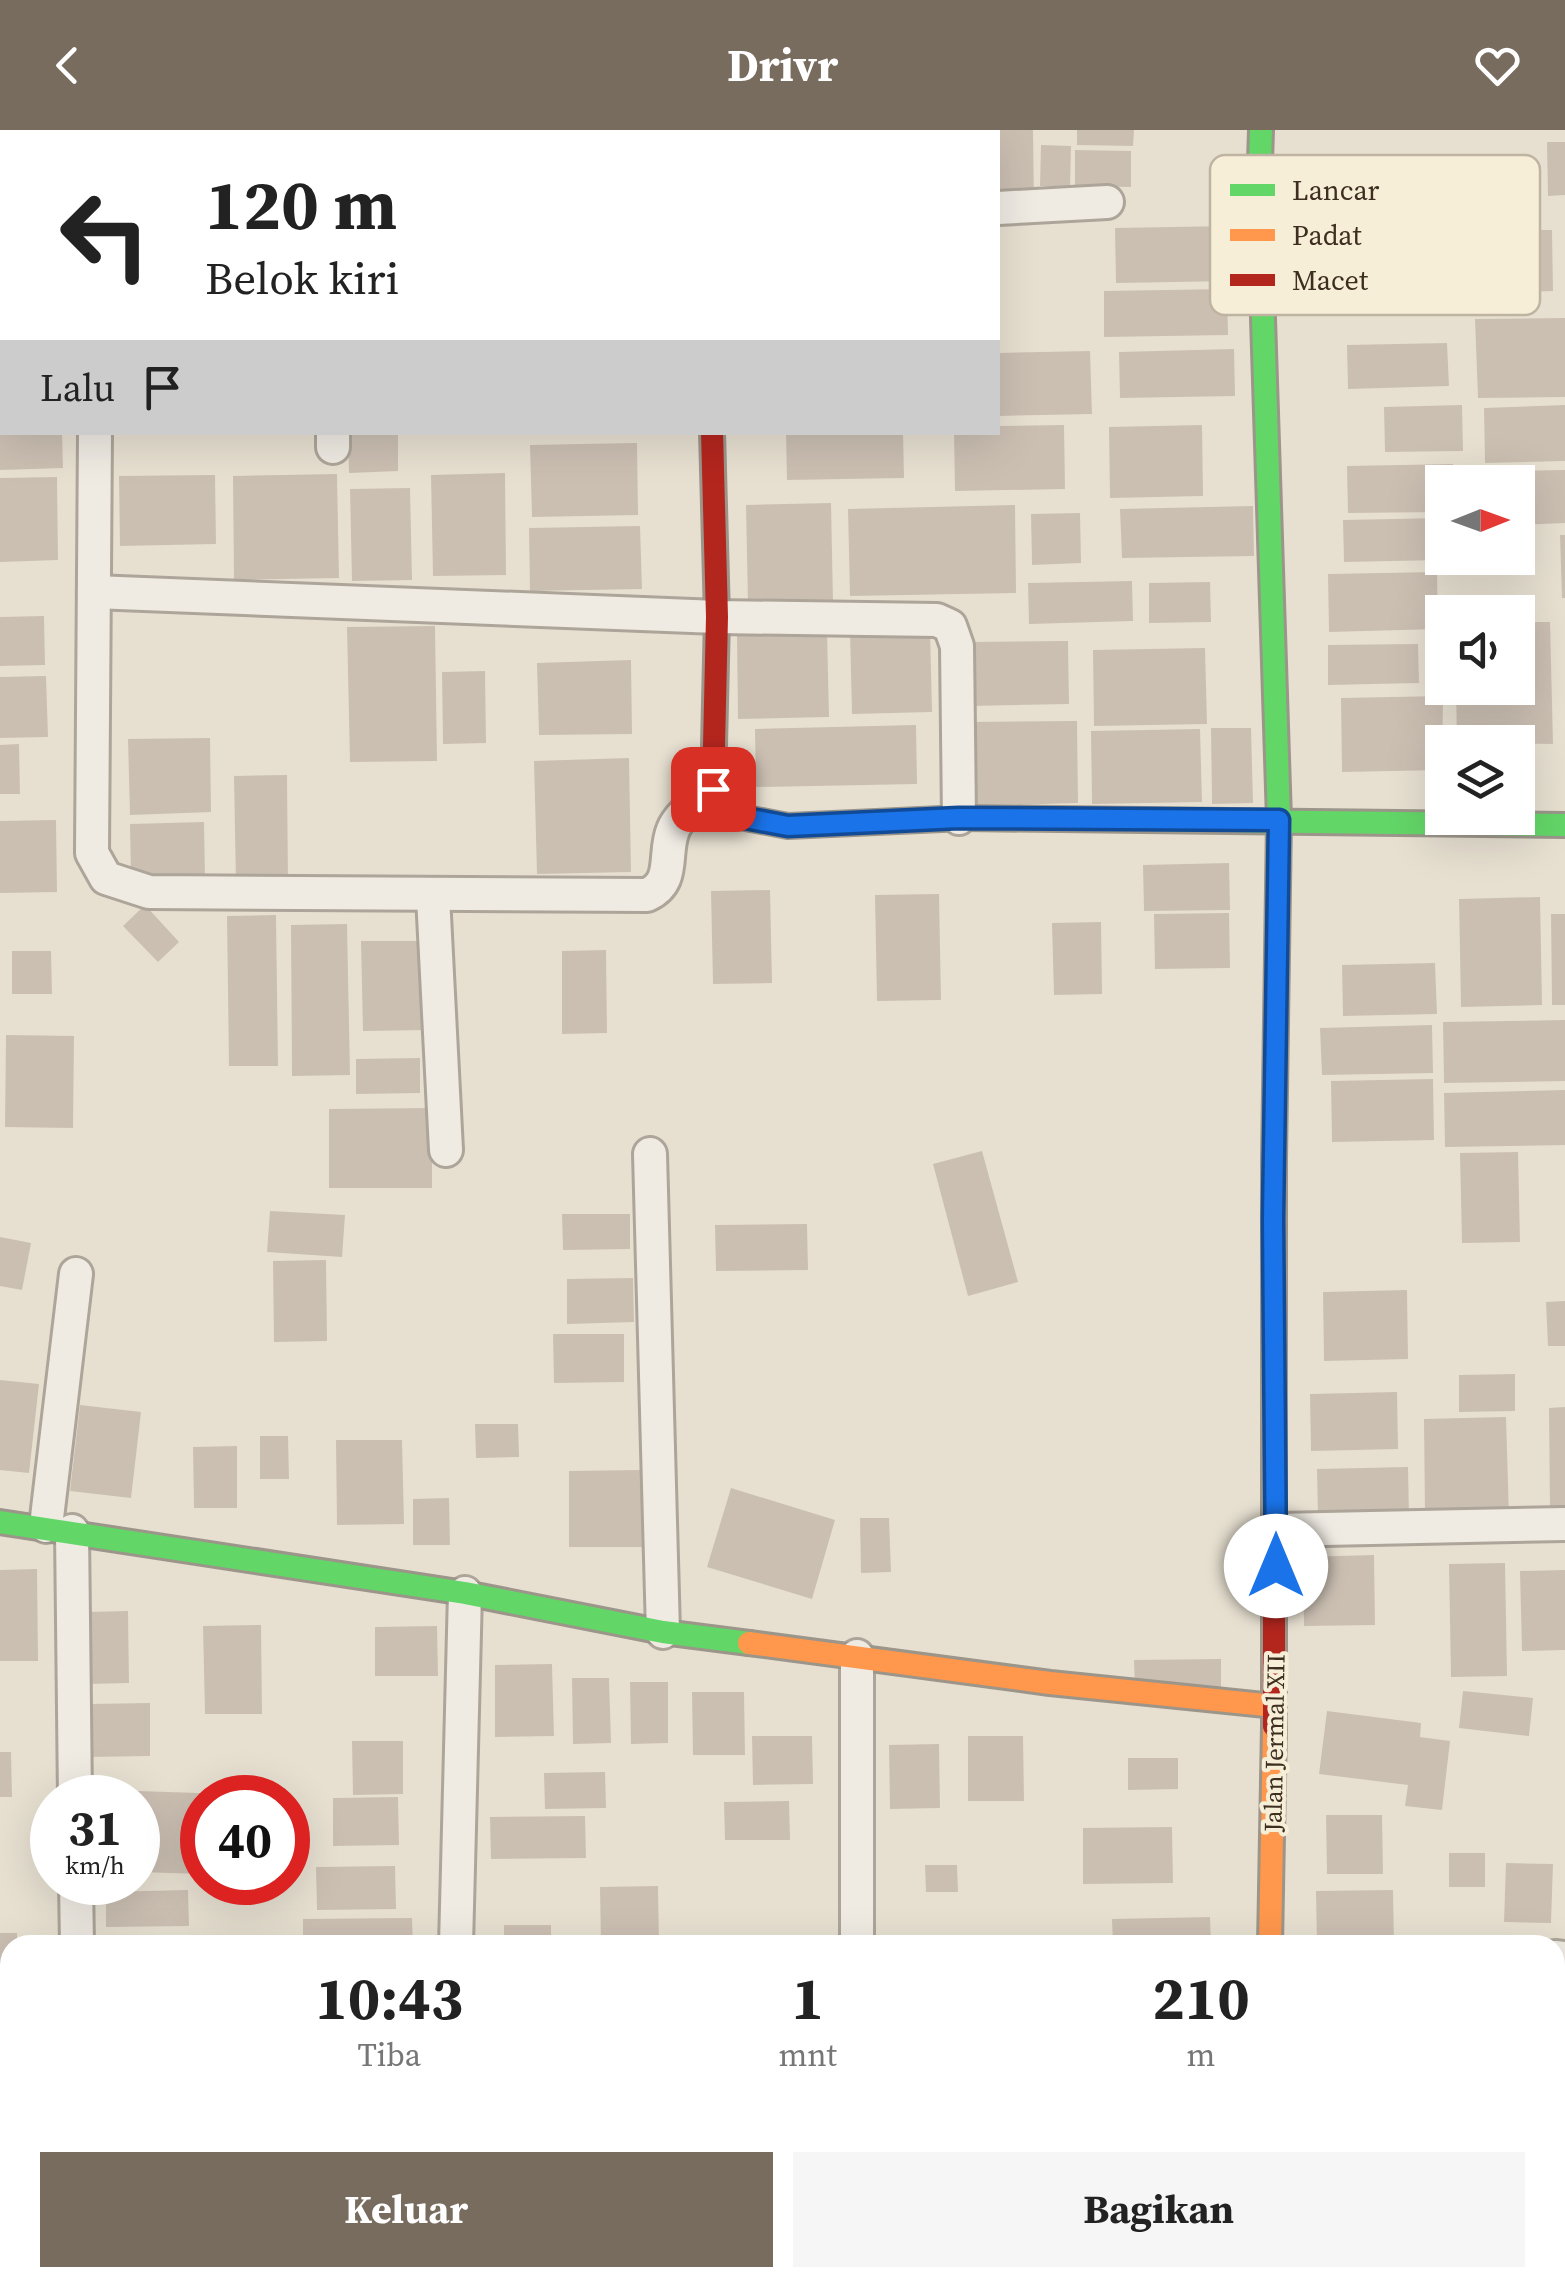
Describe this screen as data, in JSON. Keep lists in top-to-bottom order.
{
  "streets": {
    "street": ["Jalan Jermal XII"]
  },
  "legend": ["Lancar", "Padat", "Macet"],
  "north": "right",
  "page": {
    "header": "Drivr",
    "turn": ["120 m", "Belok kiri"],
    "then": "Lalu",
    "speed": "31 km/h",
    "limit": "40",
    "eta": [
      "10:43",
      "Tiba",
      "1",
      "mnt",
      "210",
      "m"
    ],
    "buttons": ["Keluar", "Bagikan"]
  }
}
